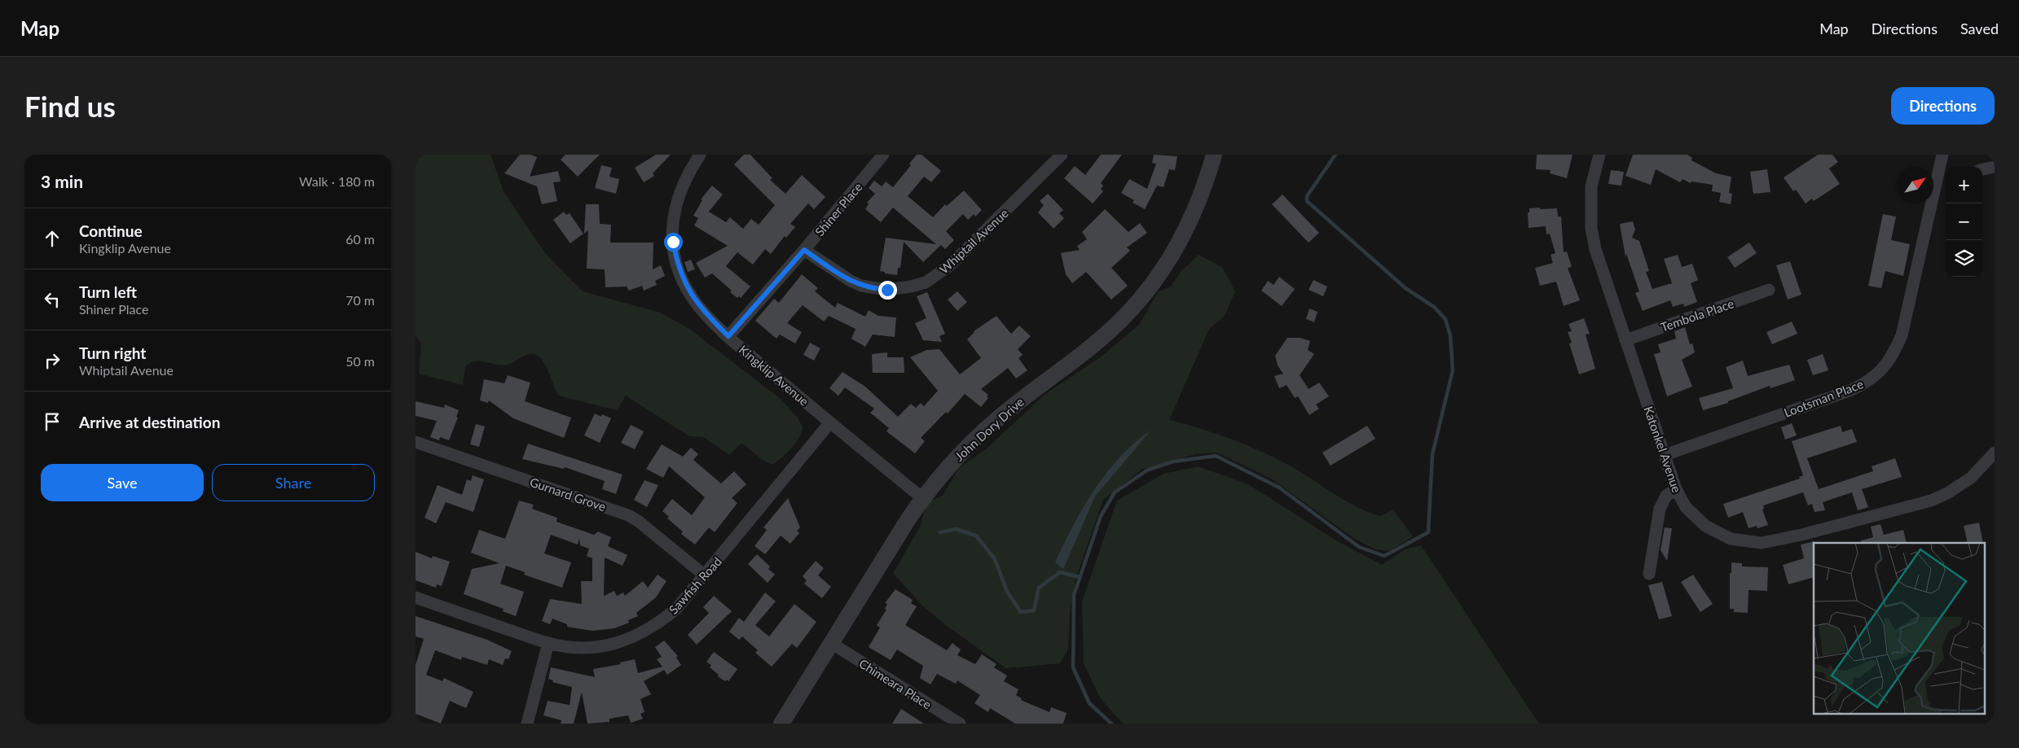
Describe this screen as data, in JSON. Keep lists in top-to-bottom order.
{
  "streets": {
    "street": [
      "Shiner Place",
      "Whiptail Avenue",
      "Tembola Place",
      "Kingklip Avenue",
      "Lootsman Place",
      "John Dory Drive",
      "Katonkel Avenue",
      "Gurnard Grove",
      "Sawfish Road",
      "Chimeara Place"
    ]
  },
  "crossings": [
    ["Shiner Place", "Whiptail Avenue"],
    ["Shiner Place", "Kingklip Avenue"],
    ["Tembola Place", "Katonkel Avenue"],
    ["Kingklip Avenue", "John Dory Drive"],
    ["Kingklip Avenue", "Sawfish Road"],
    ["Lootsman Place", "Katonkel Avenue"],
    ["John Dory Drive", "Chimeara Place"],
    ["Gurnard Grove", "Sawfish Road"]
  ],
  "north": "top right",
  "page": {
    "header": "Map",
    "nav": ["Map", "Directions", "Saved"],
    "buttons": [
      "Directions",
      ["Save", "Share"]
    ],
    "title": "Find us",
    "heading": ["3 min", "Walk · 180 m"],
    "map_buttons": ["+", "−"],
    "list": [
      ["Continue", "Kingklip Avenue", "60 m"],
      ["Turn left", "Shiner Place", "70 m"],
      ["Turn right", "Whiptail Avenue", "50 m"],
      "Arrive at destination"
    ]
  }
}
